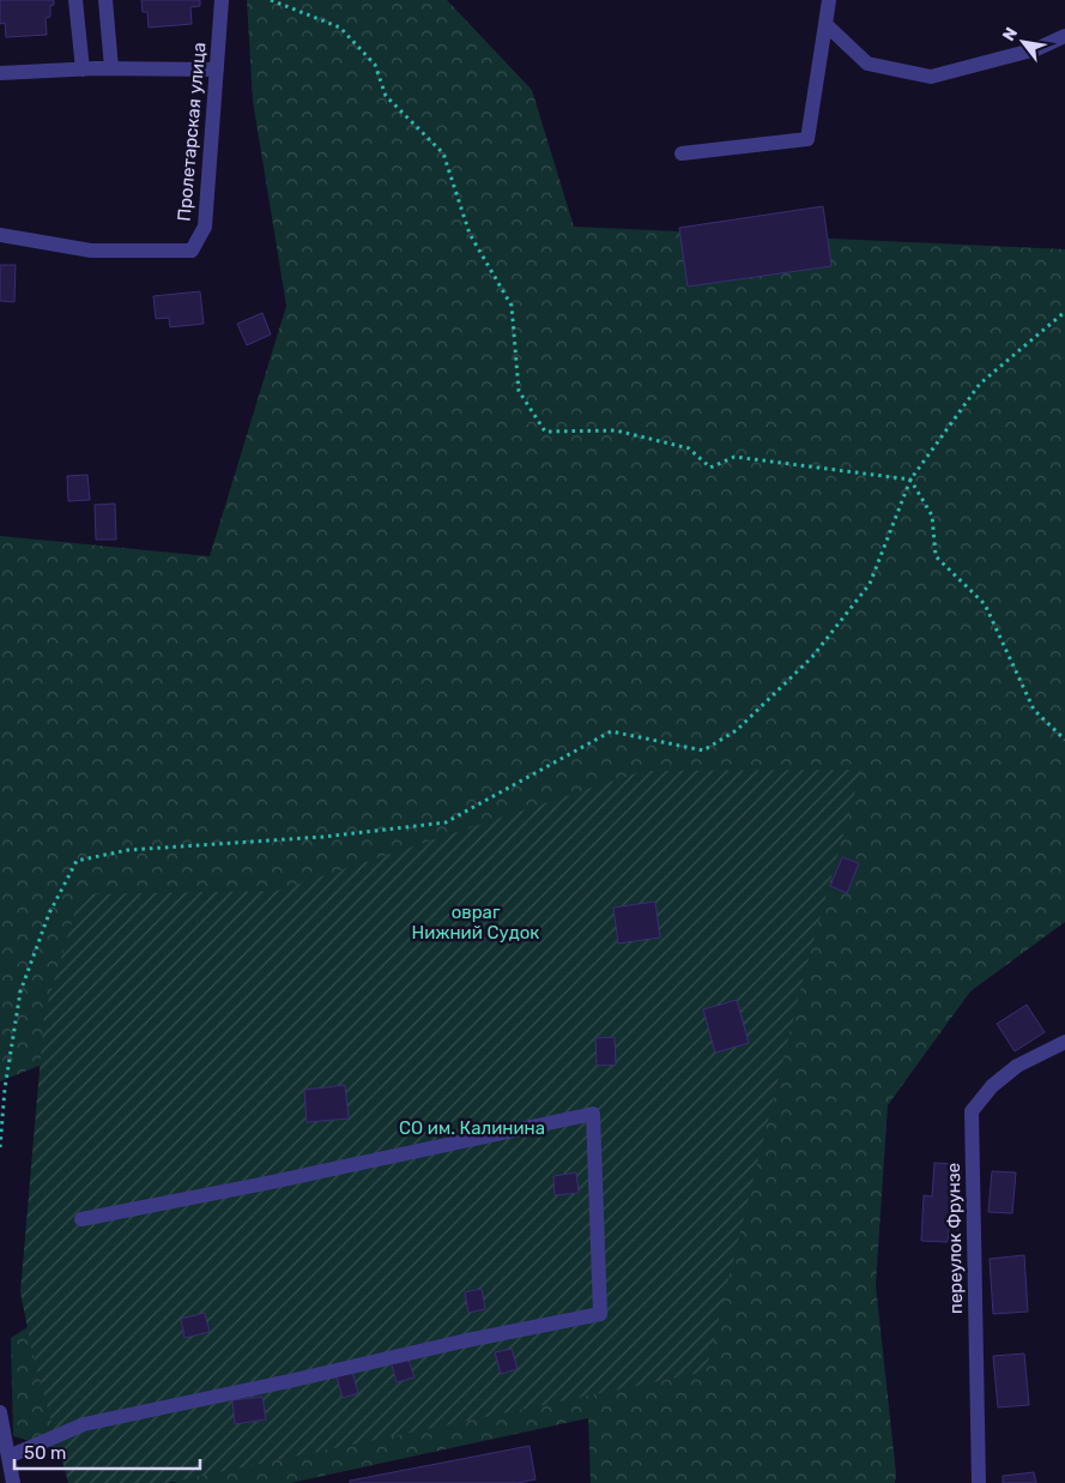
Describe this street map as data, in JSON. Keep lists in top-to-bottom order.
{
  "streets": {
    "street": ["Пролетарская улица", "переулок Фрунзе"]
  },
  "parks": ["овраг Нижний Судок", "СО им. Калинина"],
  "scale_bar": "50 m",
  "north": "top left"
}
